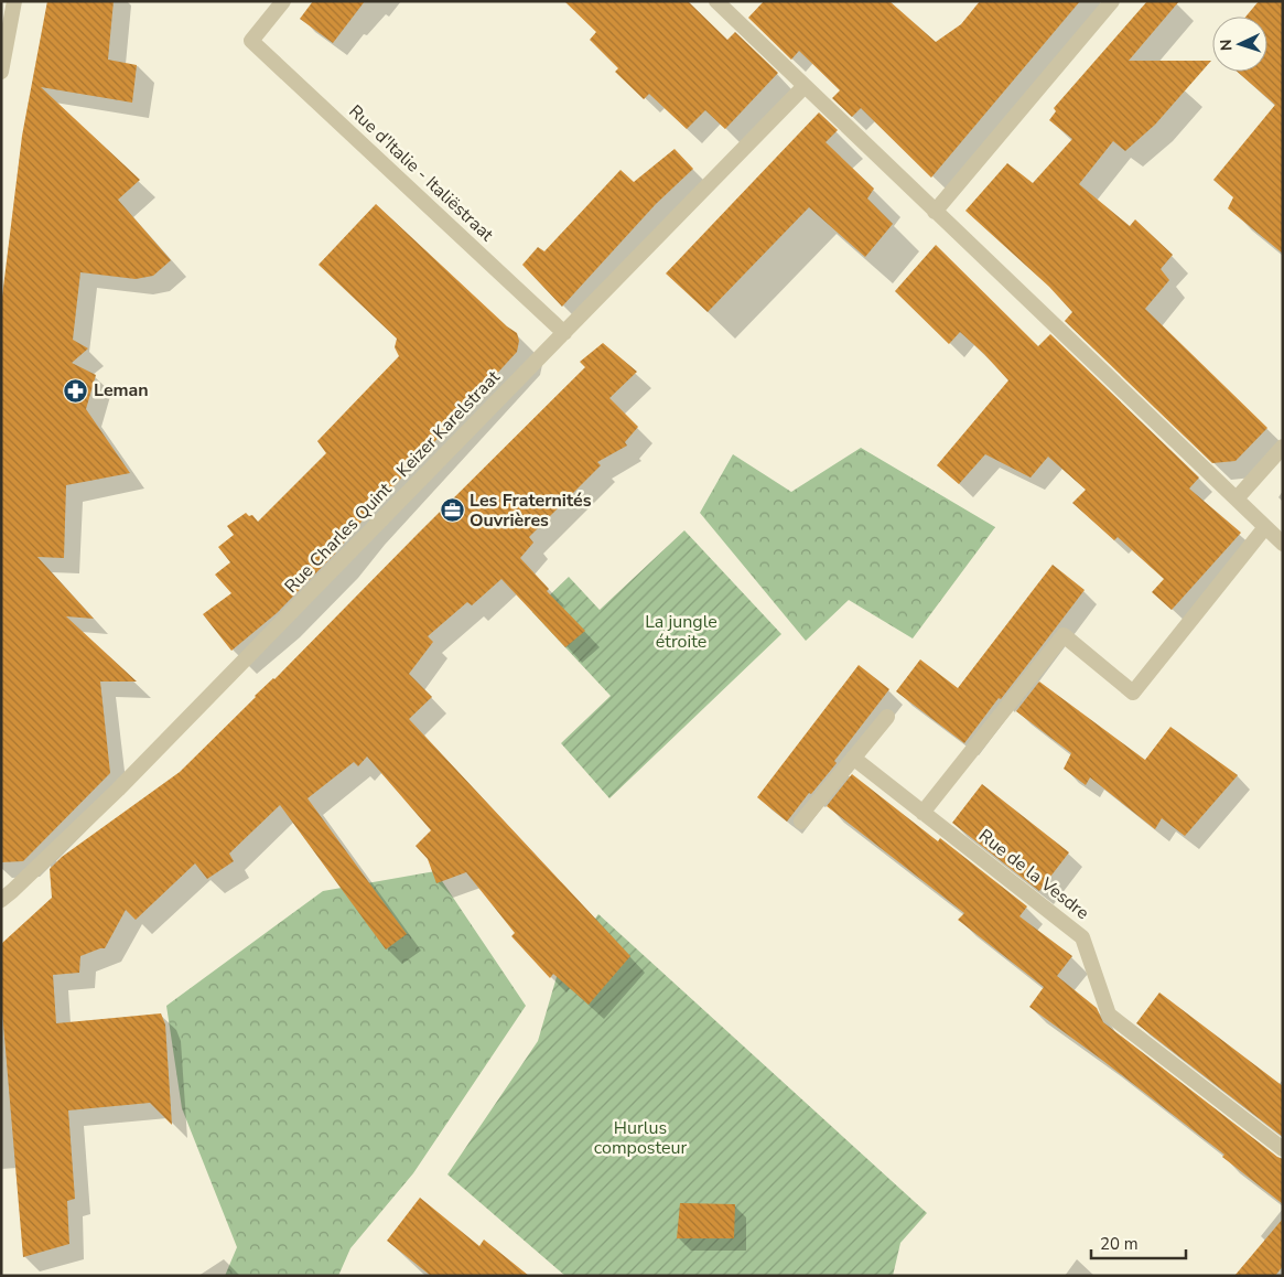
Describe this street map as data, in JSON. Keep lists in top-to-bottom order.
{
  "streets": {
    "street": ["Rue d'Italie - Italiëstraat", "Rue Charles Quint - Keizer Karelstraat", "Rue de la Vesdre"]
  },
  "crossings": [
    ["Rue d'Italie - Italiëstraat", "Rue Charles Quint - Keizer Karelstraat"]
  ],
  "parks": ["La jungle étroite", "Hurlus composteur"],
  "places": {
    "pharmacy": ["Leman"],
    "office": ["Les Fraternités Ouvrières"]
  },
  "scale_bar": "20 m",
  "north": "left"
}
